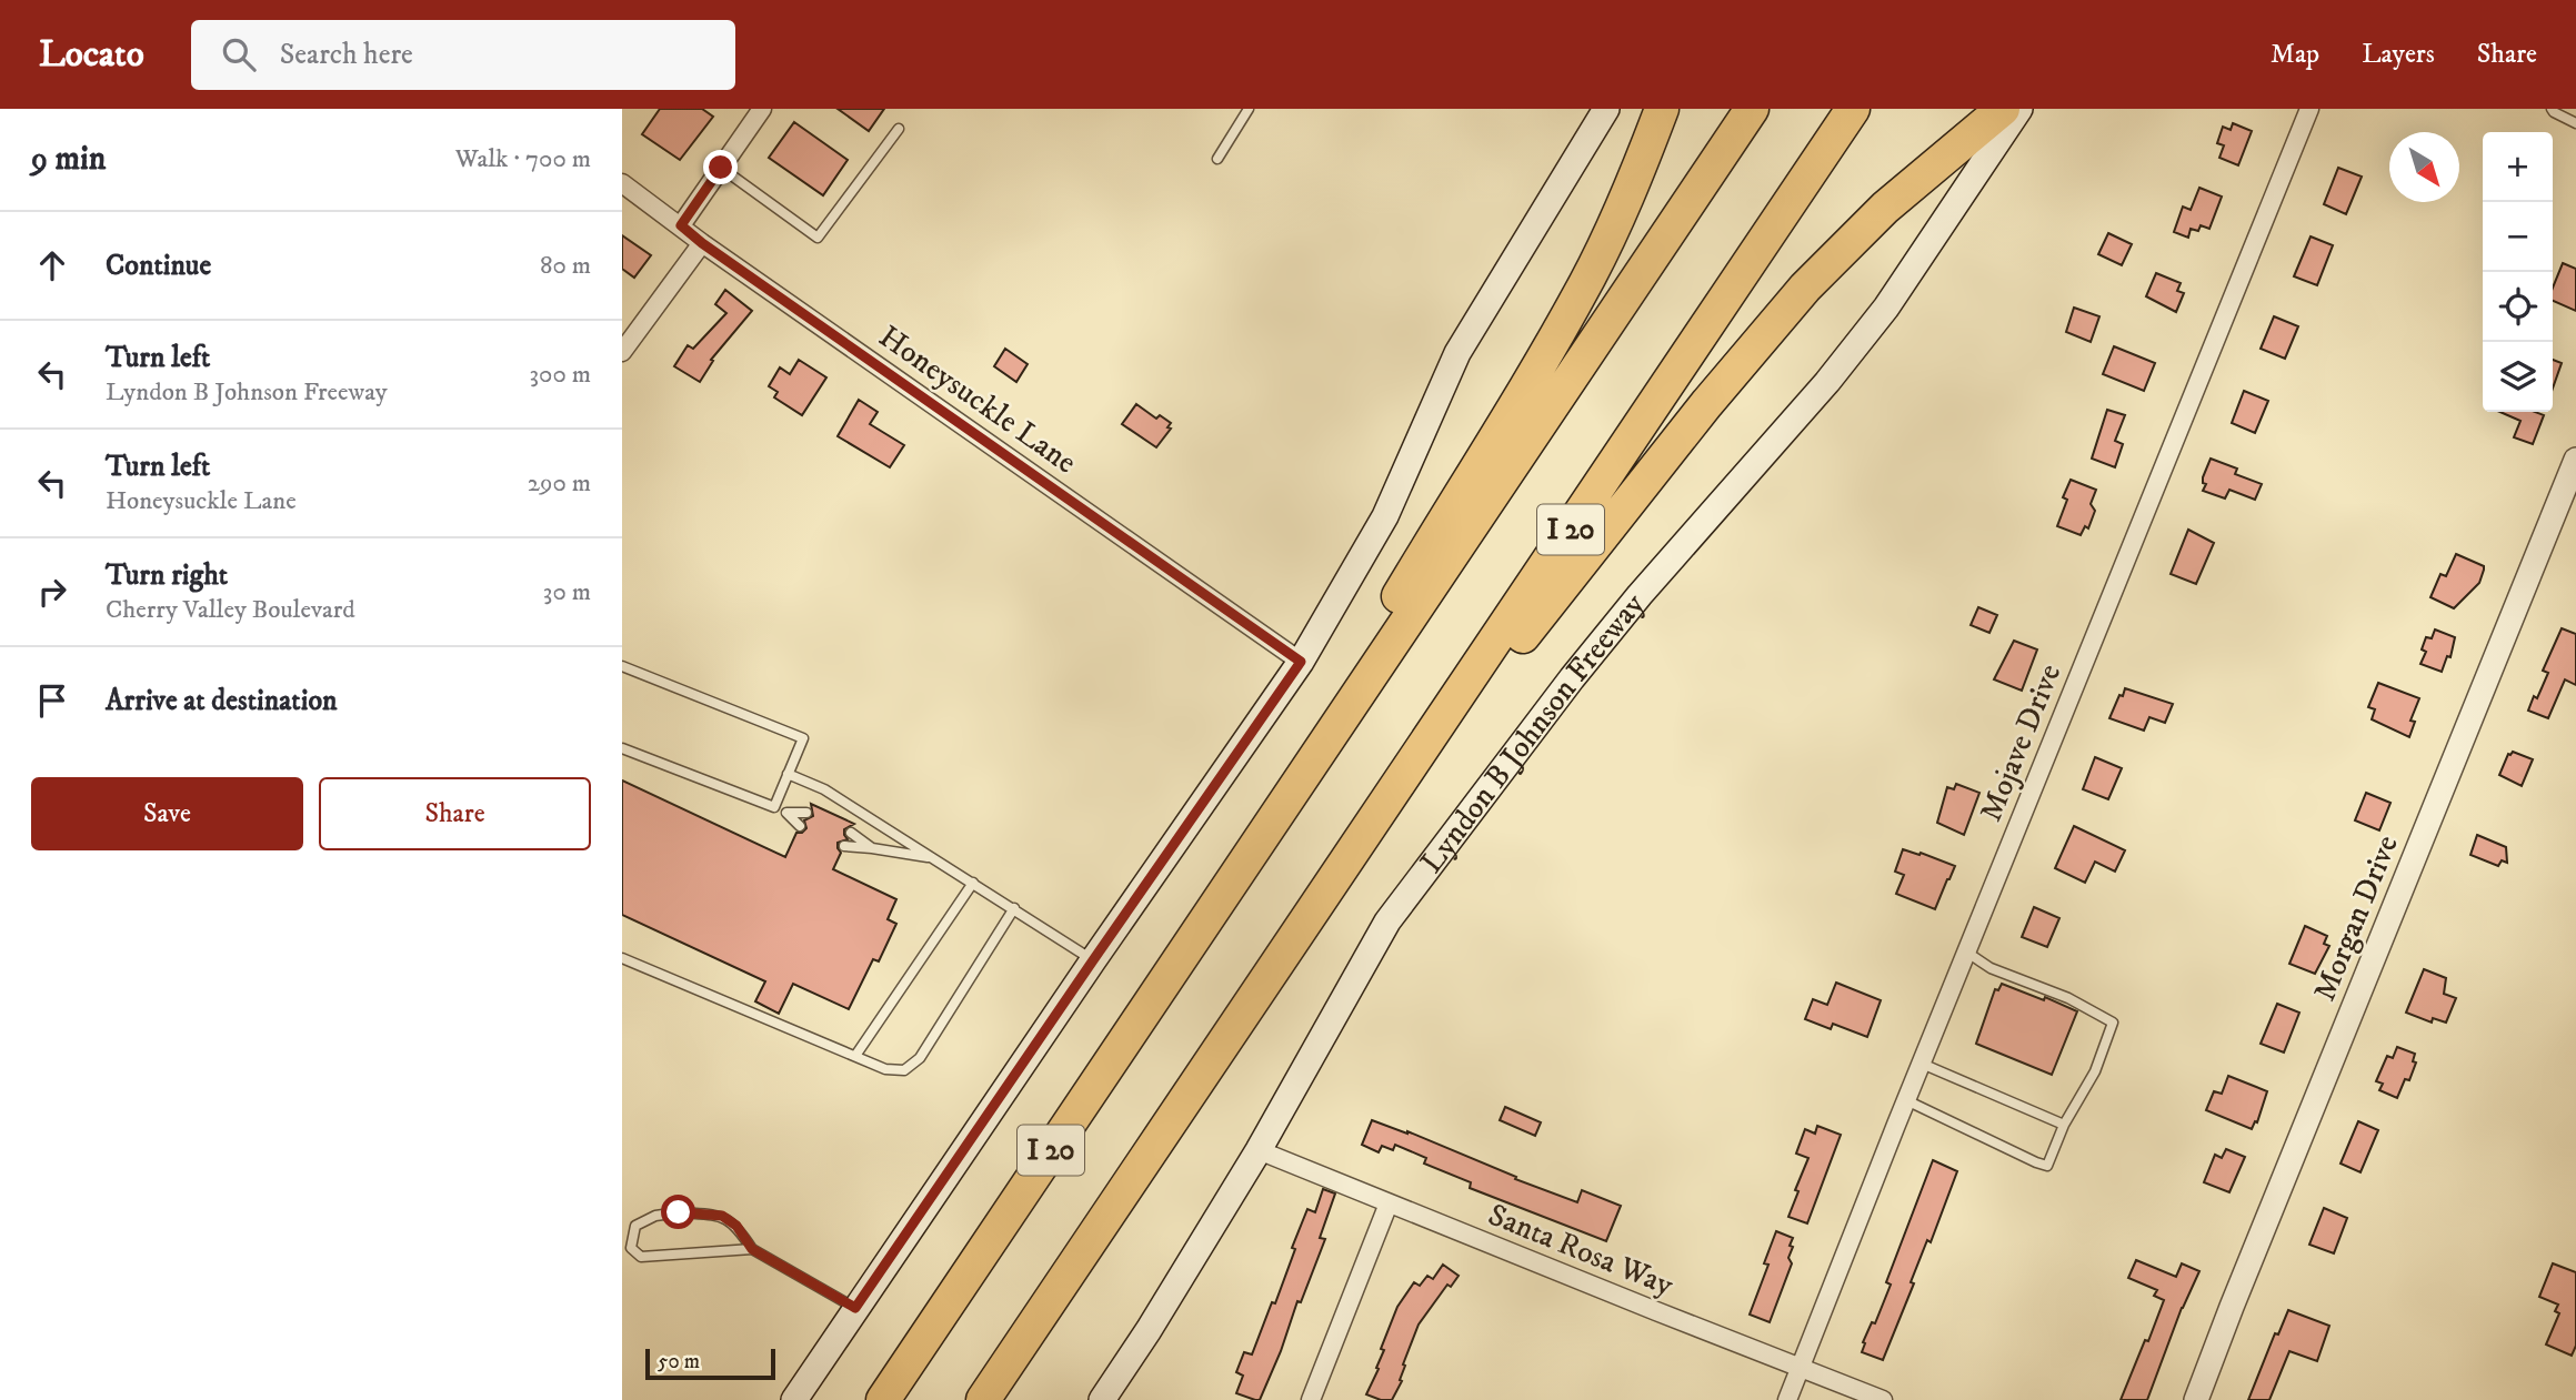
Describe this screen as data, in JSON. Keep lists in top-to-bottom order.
{
  "streets": {
    "highway": ["I 20"],
    "main road": ["Lyndon B Johnson Freeway"],
    "street": [
      "Honeysuckle Lane",
      "Mojave Drive",
      "Morgan Drive",
      "Santa Rosa Way"
    ]
  },
  "crossings": [
    ["Lyndon B Johnson Freeway", "Santa Rosa Way"],
    ["Mojave Drive", "Santa Rosa Way"]
  ],
  "scale_bar": "50 m",
  "north": "bottom right",
  "page": {
    "header": "Locato",
    "search": "Search here",
    "nav": ["Map", "Layers", "Share"],
    "heading": ["9 min", "Walk · 700 m"],
    "map_buttons": ["+", "−"],
    "list": [
      ["Continue", "80 m"],
      ["Turn left", "Lyndon B Johnson Freeway", "300 m"],
      ["Turn left", "Honeysuckle Lane", "290 m"],
      ["Turn right", "Cherry Valley Boulevard", "30 m"],
      "Arrive at destination"
    ],
    "buttons": ["Save", "Share"],
    "scale": "50 m"
  }
}
